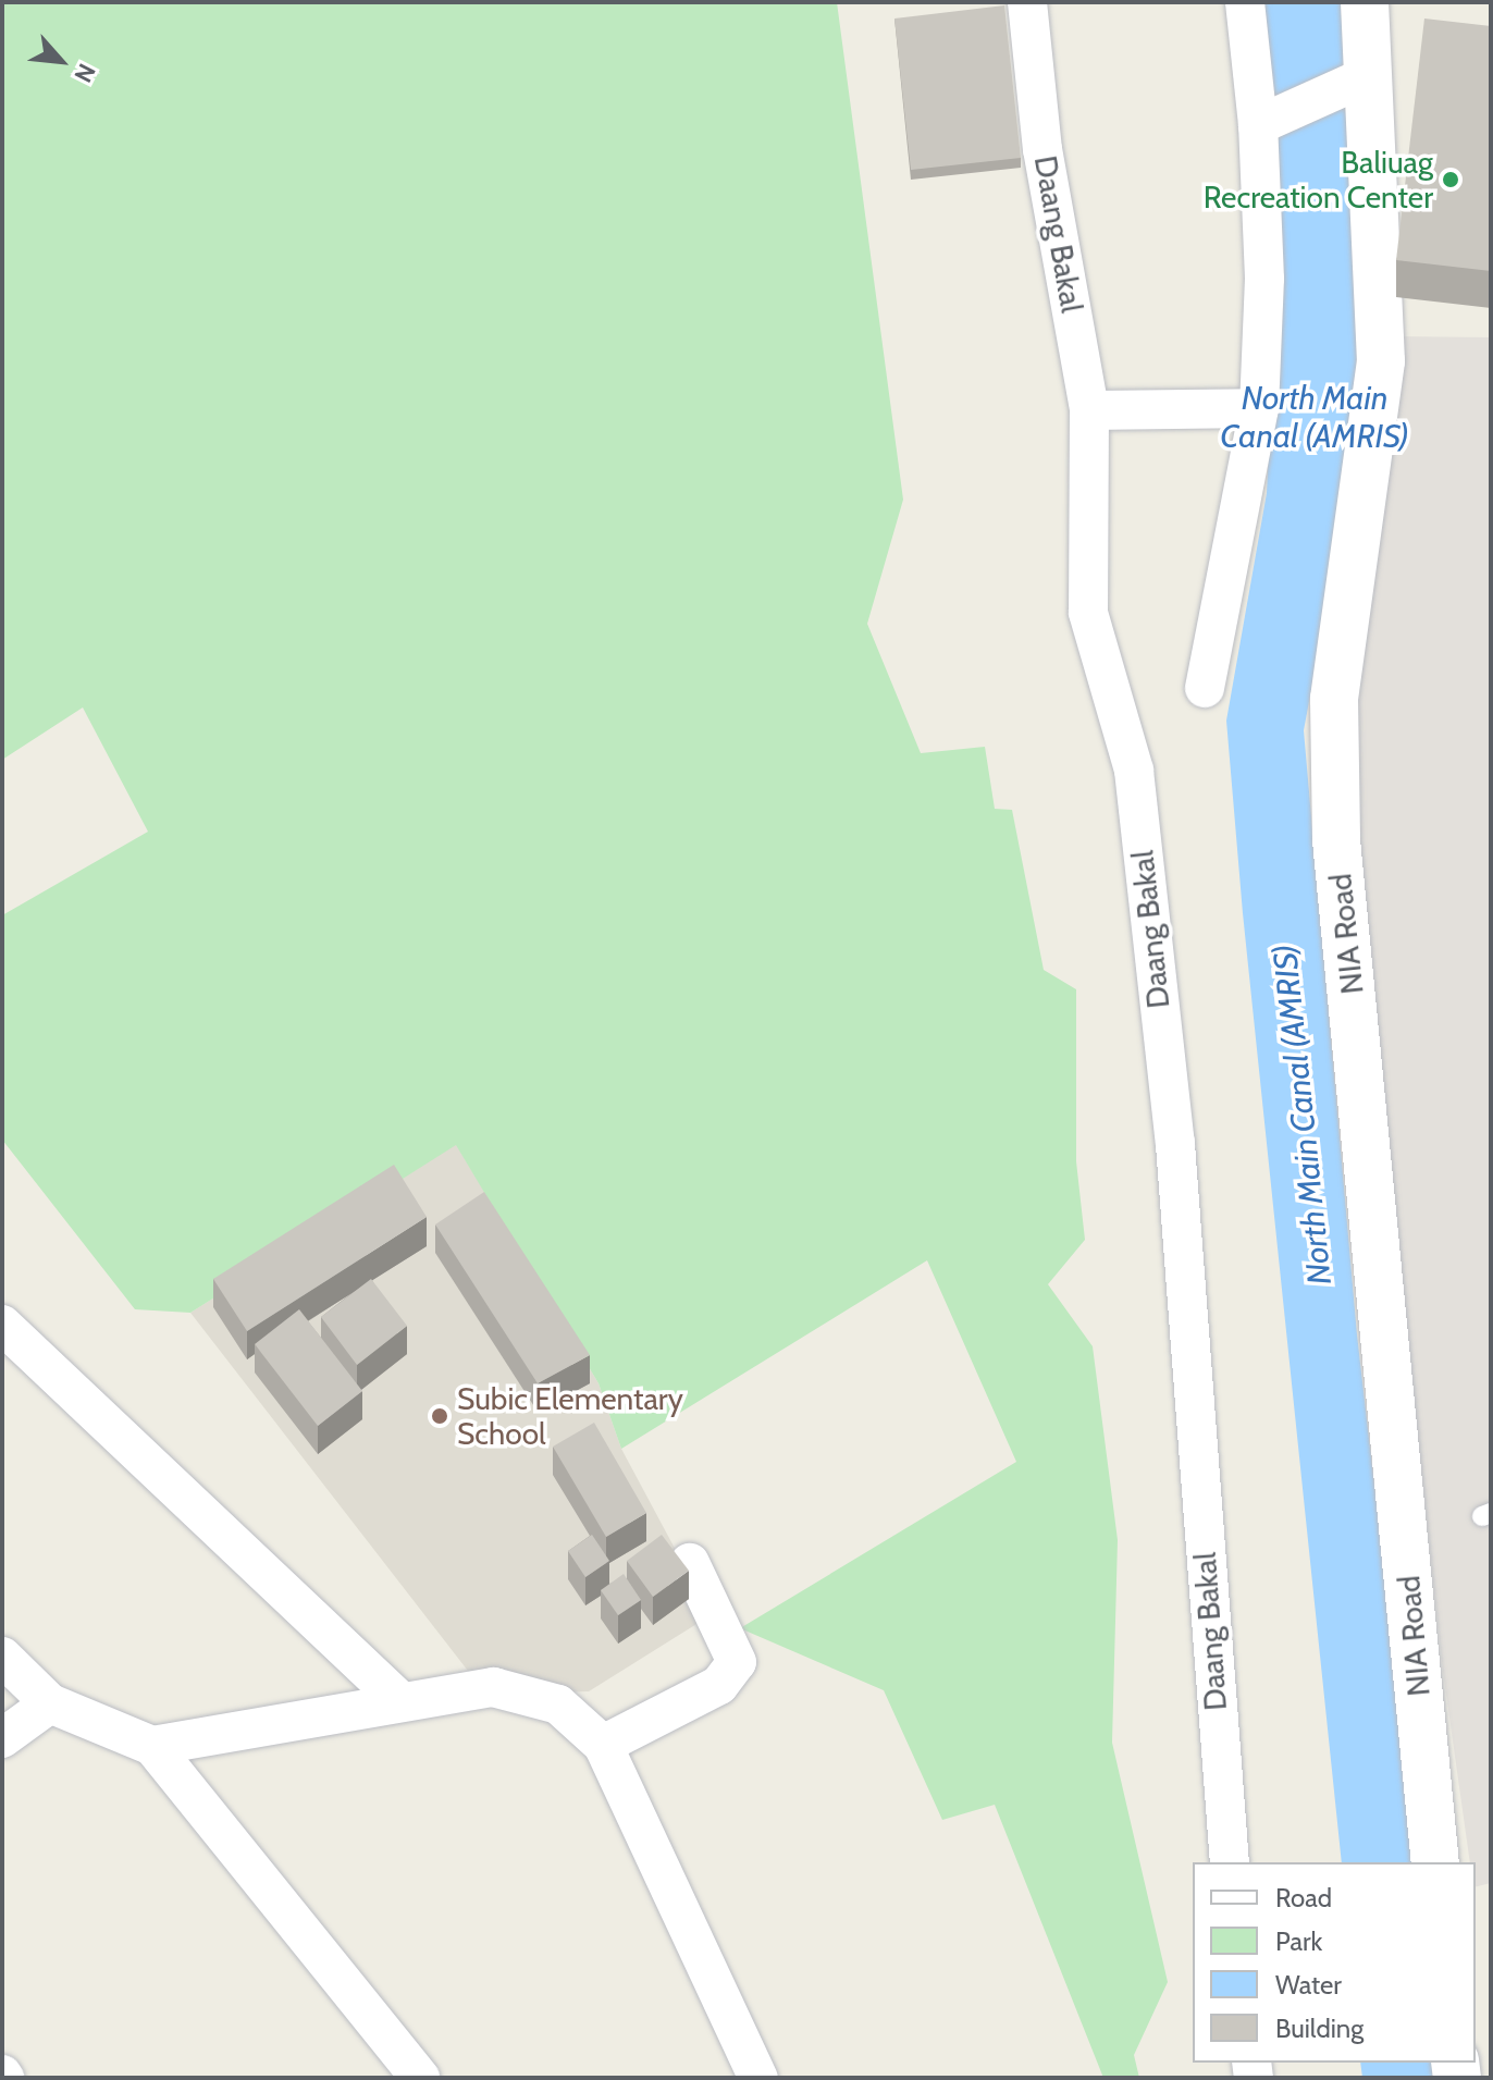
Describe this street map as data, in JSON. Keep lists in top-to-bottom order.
{
  "streets": {
    "street": ["Daang Bakal", "NIA Road"]
  },
  "water": ["North Main Canal (AMRIS)"],
  "places": ["Baliuag Recreation Center", "Subic Elementary School"],
  "legend": [
    "Road",
    "Park",
    "Water",
    "Building"
  ],
  "north": "bottom right"
}
